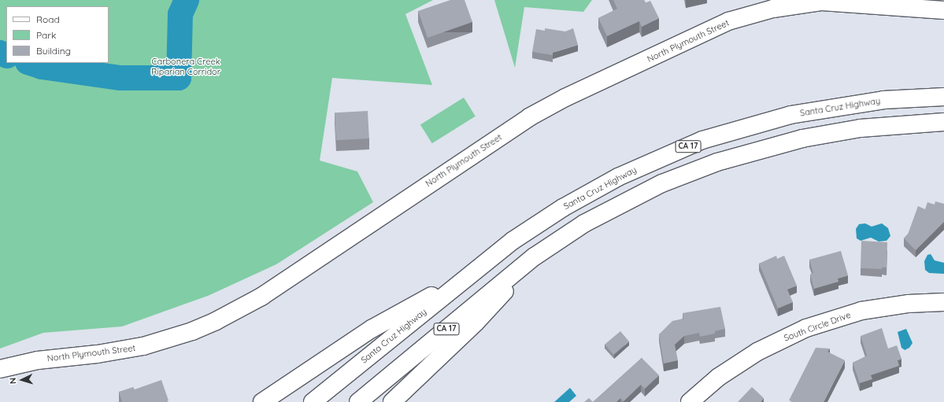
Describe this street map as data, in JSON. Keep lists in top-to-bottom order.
{
  "streets": {
    "main road": [
      "North Plymouth Street",
      "Santa Cruz Highway",
      "CA 17",
      "South Circle Drive"
    ]
  },
  "parks": ["Carbonera Creek Riparian Corridor"],
  "legend": ["Road", "Park", "Building"],
  "north": "left"
}
